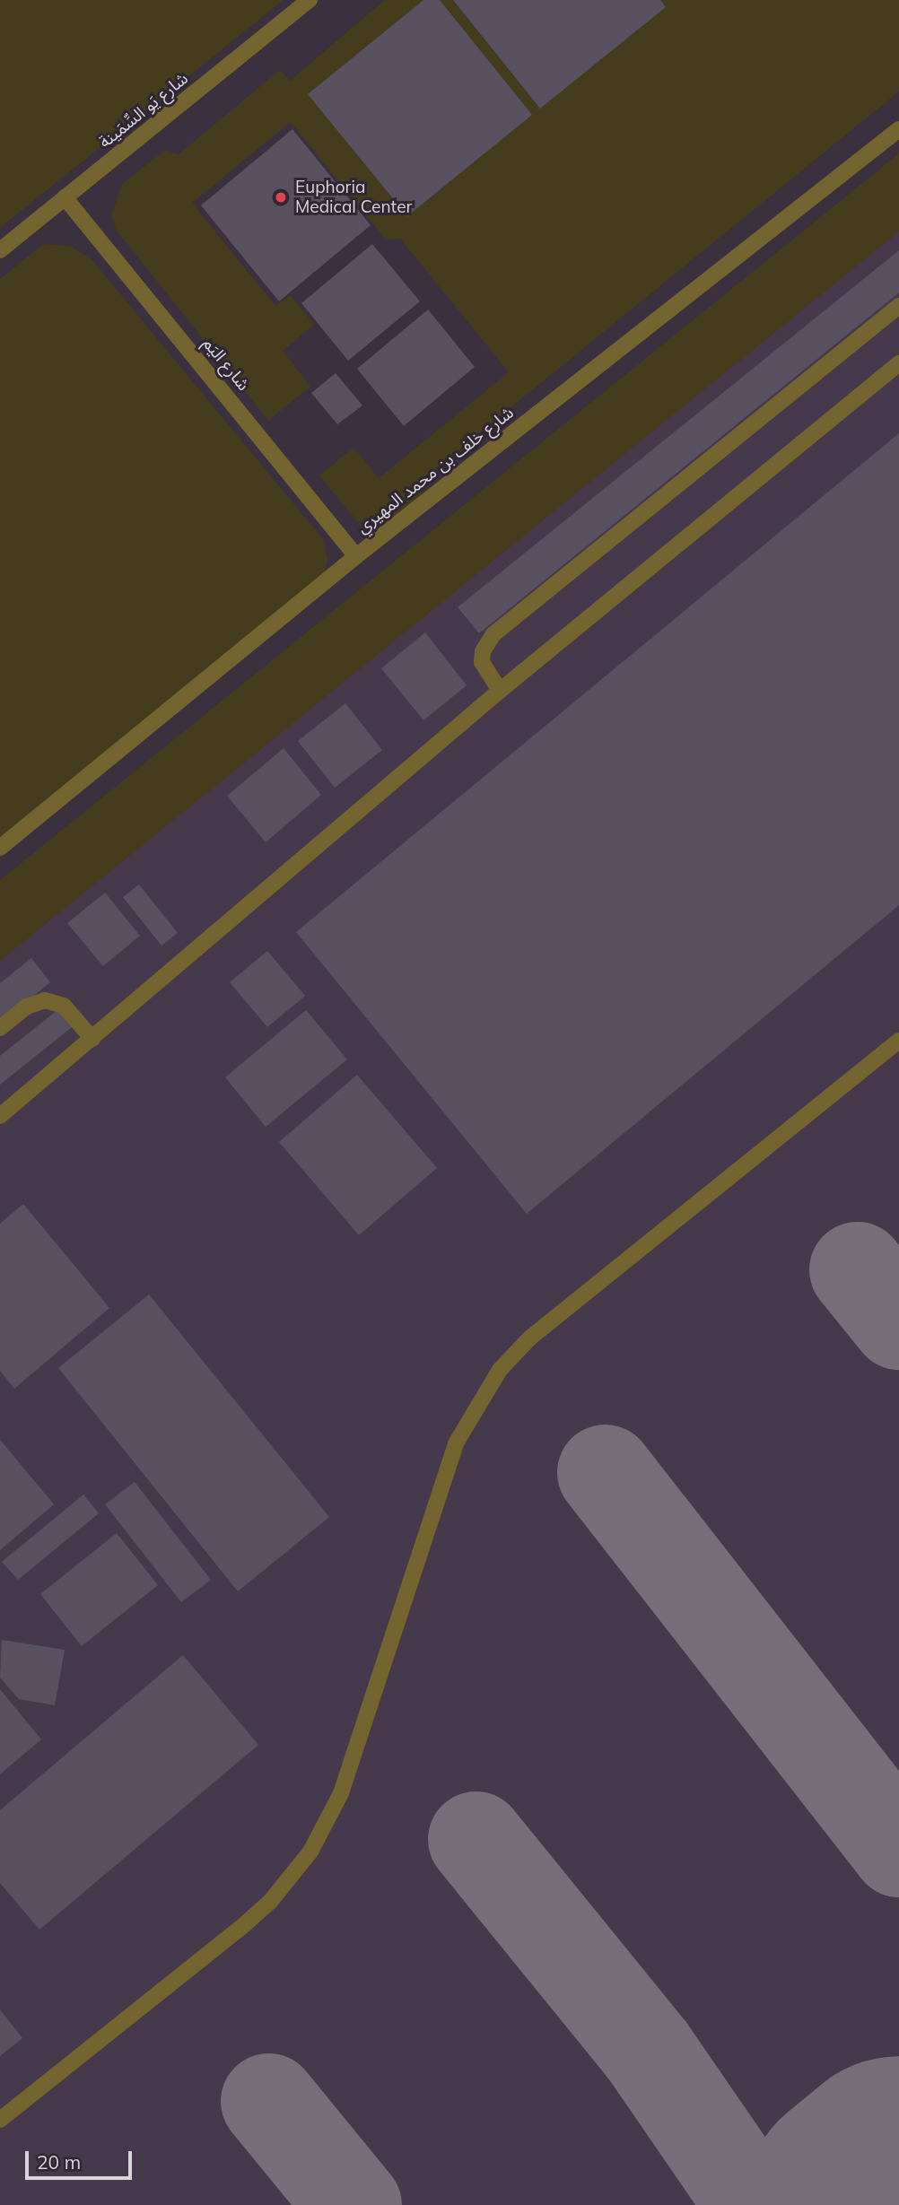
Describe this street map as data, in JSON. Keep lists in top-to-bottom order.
{
  "streets": {
    "street": ["شارع يَو السِّمَينة", "شارع اليَم", "شارع خلف بن محمد المهيري"]
  },
  "crossings": [
    ["شارع يَو السِّمَينة", "شارع اليَم"],
    ["شارع اليَم", "شارع خلف بن محمد المهيري"]
  ],
  "places": ["Euphoria Medical Center"],
  "scale_bar": "20 m"
}
